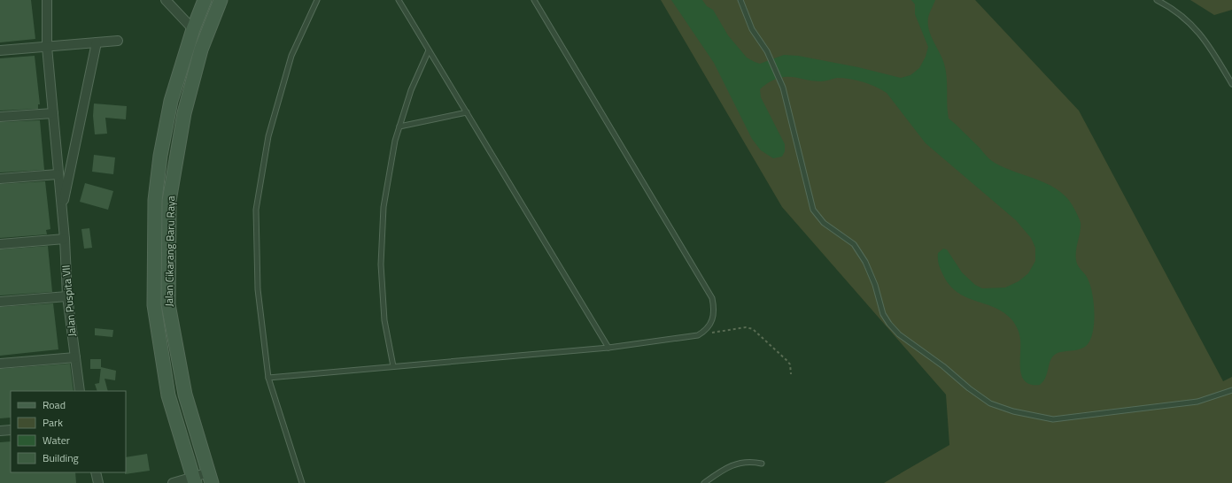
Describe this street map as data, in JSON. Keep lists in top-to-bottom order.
{
  "streets": {
    "main road": ["Jalan Cikarang Baru Raya"],
    "street": ["Jalan Puspita VII"]
  },
  "legend": [
    "Road",
    "Park",
    "Water",
    "Building"
  ]
}
